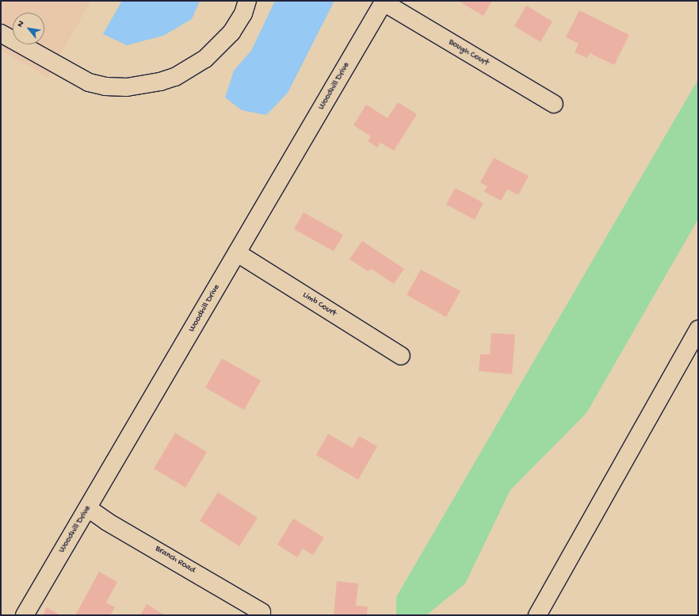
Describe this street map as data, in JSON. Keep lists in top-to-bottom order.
{
  "streets": {
    "street": [
      "Bough Court",
      "Woodhill Drive",
      "Limb Court",
      "Branch Road"
    ]
  },
  "crossings": [
    ["Bough Court", "Woodhill Drive"],
    ["Woodhill Drive", "Limb Court"],
    ["Woodhill Drive", "Branch Road"]
  ],
  "north": "top left"
}
